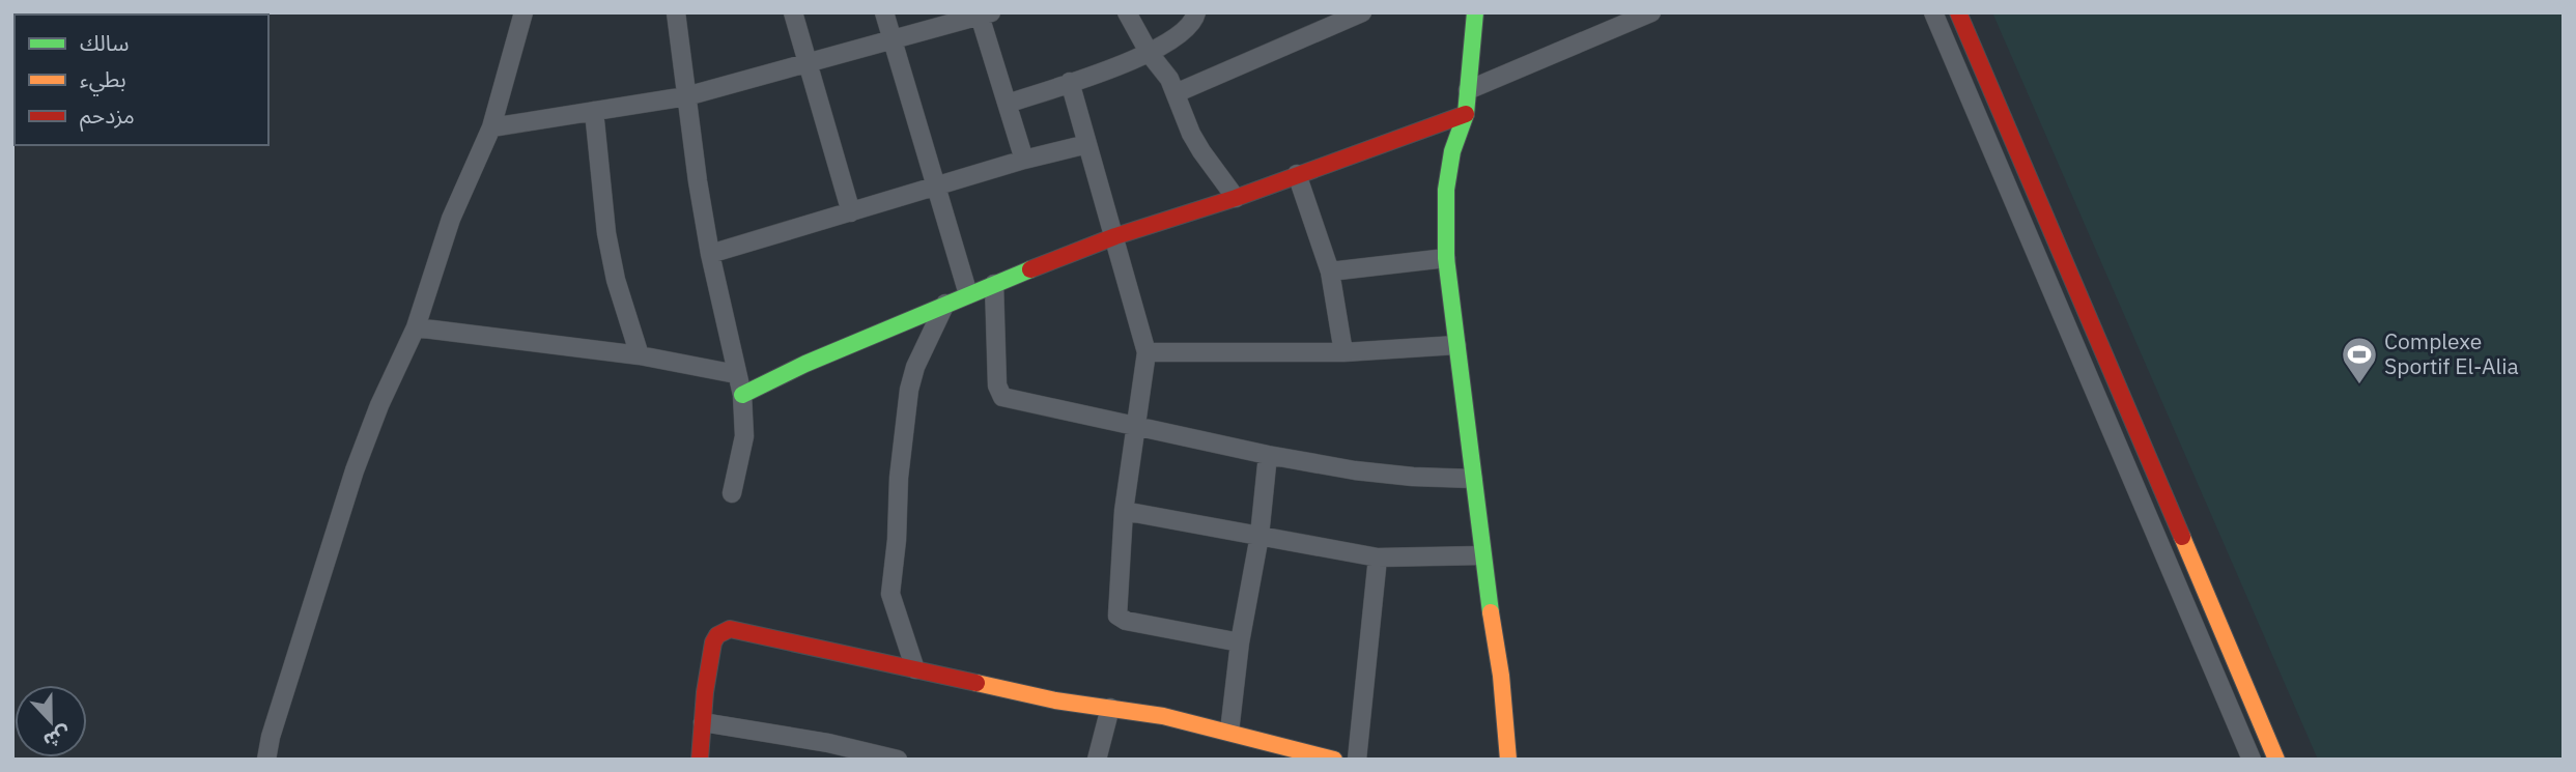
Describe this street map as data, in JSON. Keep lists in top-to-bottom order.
{
  "places": {
    "sports": ["Complexe Sportif El-Alia"]
  },
  "legend": ["سالك", "بطيء", "مزدحم"],
  "north": "bottom"
}
